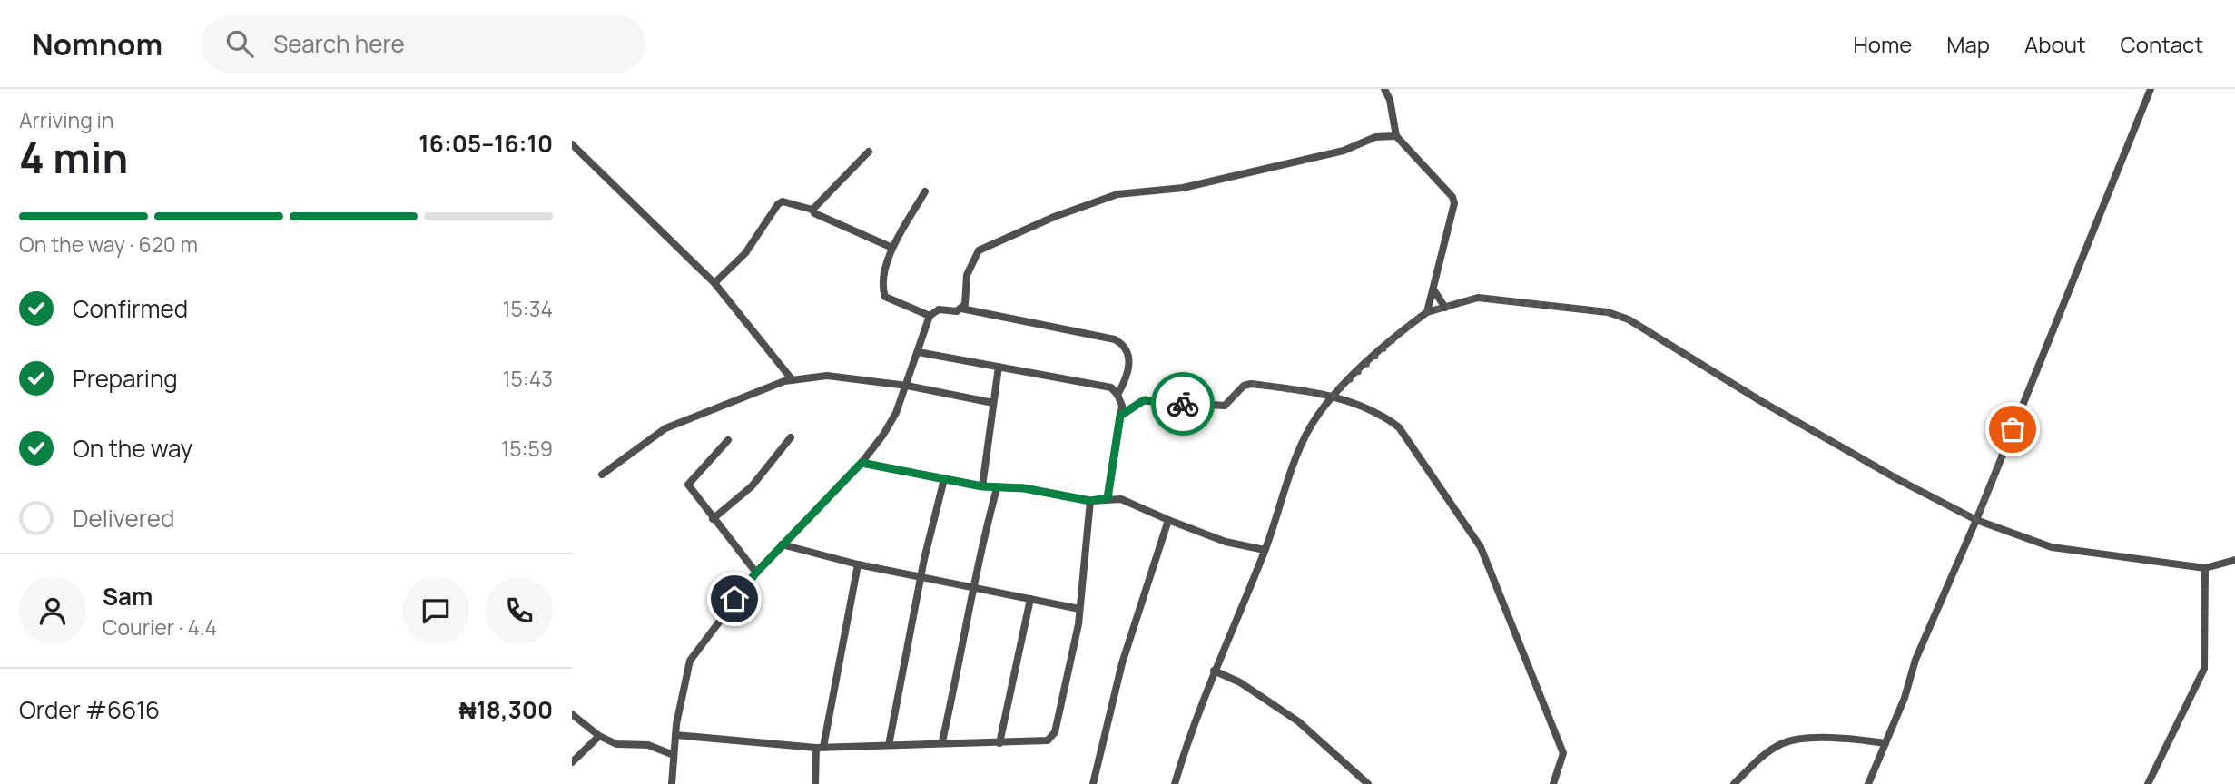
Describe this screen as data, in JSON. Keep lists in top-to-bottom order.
{
  "page": {
    "header": "Nomnom",
    "search": "Search here",
    "nav": [
      "Home",
      "Map",
      "About",
      "Contact"
    ],
    "heading": ["4 min", "Arriving in", "16:05–16:10"],
    "panel": [
      "Sam",
      "Courier · 4.4",
      "Order #6616",
      "₦18,300"
    ],
    "bar": "On the way · 620 m",
    "list": [
      ["Confirmed", "15:34"],
      ["Preparing", "15:43"],
      ["On the way", "15:59"],
      "Delivered"
    ]
  }
}
